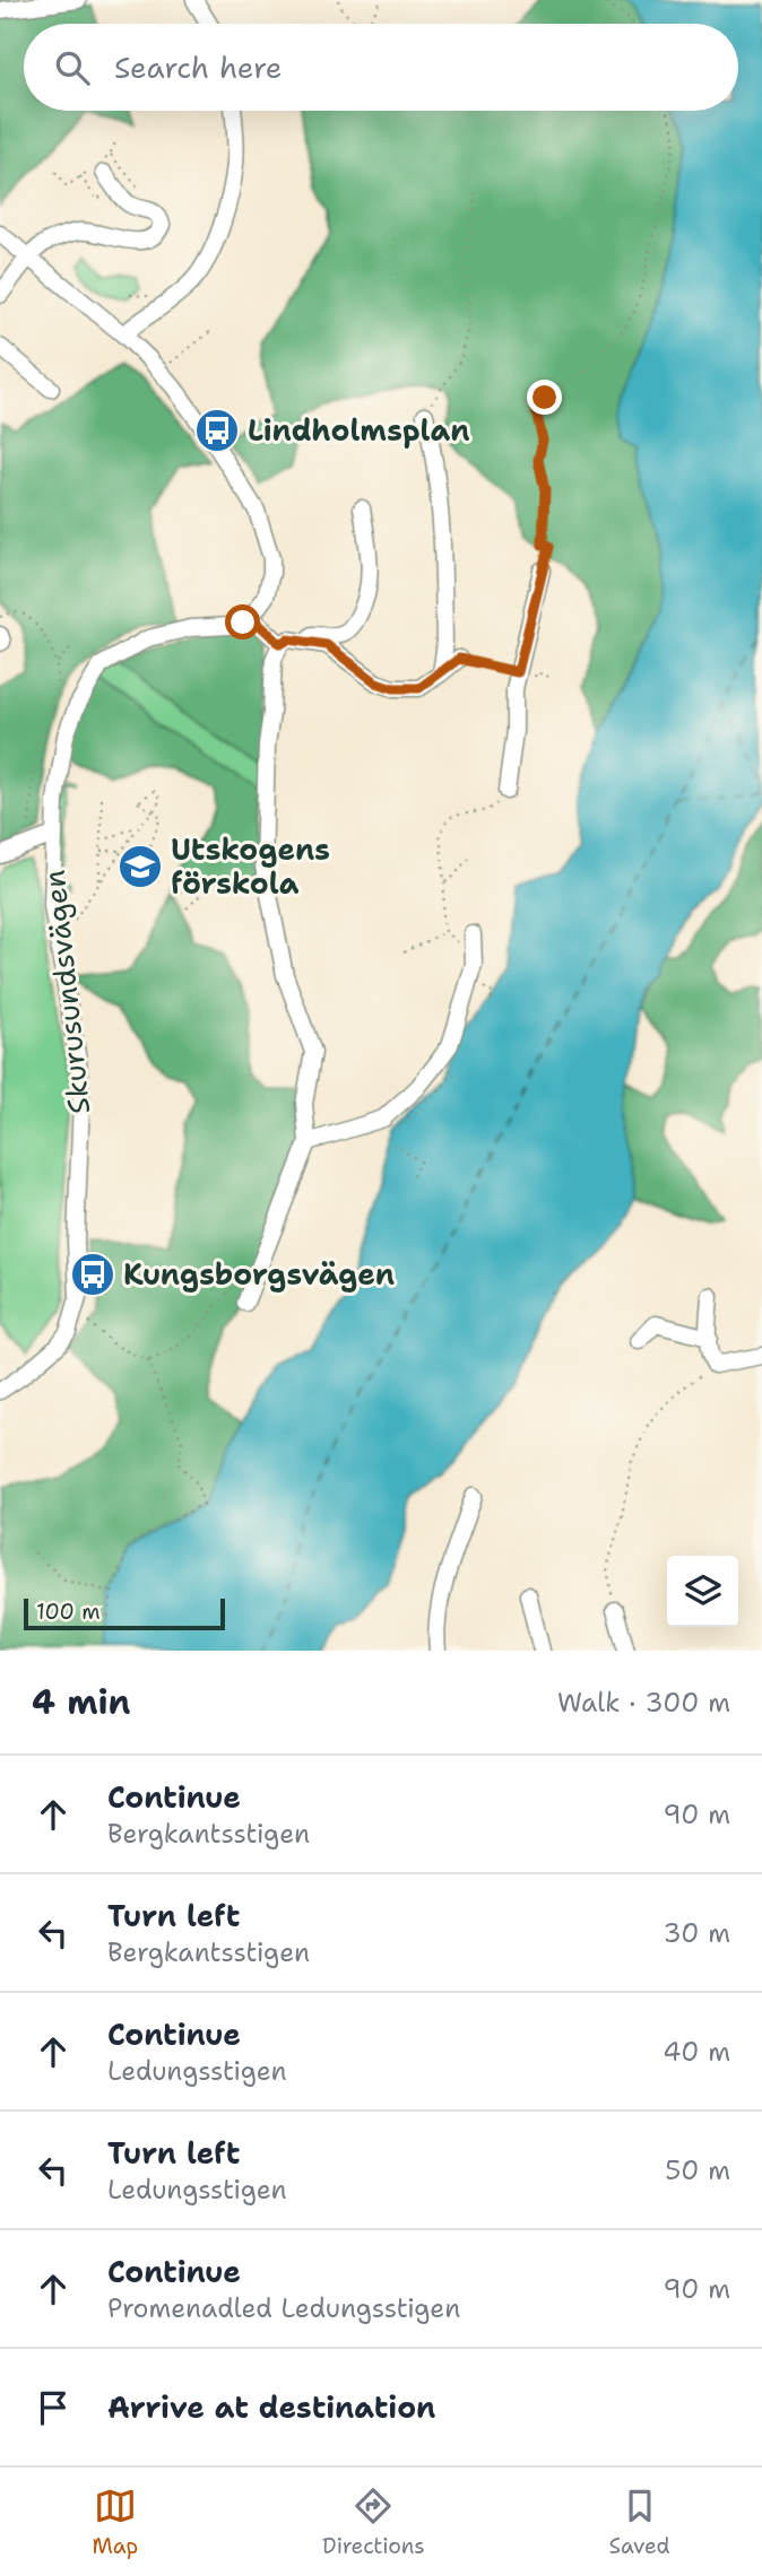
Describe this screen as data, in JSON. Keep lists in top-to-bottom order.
{
  "streets": {
    "street": ["Skurusundsvägen"]
  },
  "places": {
    "bus stop": ["Lindholmsplan", "Kungsborgsvägen"],
    "school or university": ["Utskogens förskola"]
  },
  "scale_bar": "100 m",
  "page": {
    "search": "Search here",
    "scale": "100 m",
    "heading": ["4 min", "Walk · 300 m"],
    "list": [
      ["Continue", "Bergkantsstigen", "90 m"],
      ["Turn left", "Bergkantsstigen", "30 m"],
      ["Continue", "Ledungsstigen", "40 m"],
      ["Turn left", "Ledungsstigen", "50 m"],
      ["Continue", "Promenadled Ledungsstigen", "90 m"],
      "Arrive at destination"
    ],
    "nav": ["Map", "Directions", "Saved"]
  }
}
